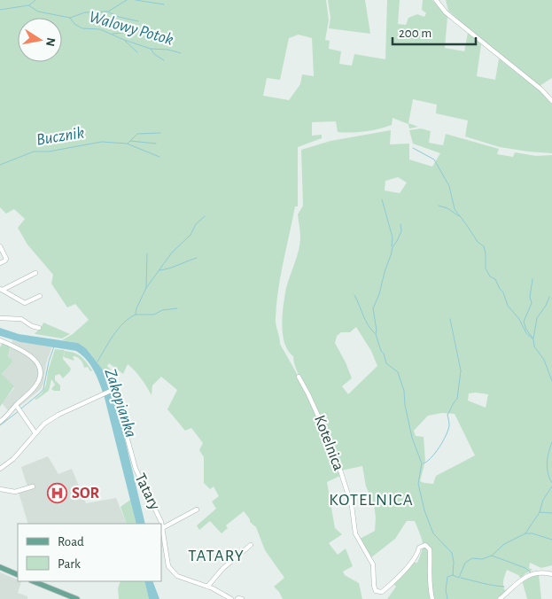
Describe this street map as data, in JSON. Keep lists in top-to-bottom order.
{
  "streets": {
    "street": ["Kotelnica", "Tatary"]
  },
  "districts": ["KOTELNICA", "TATARY"],
  "water": ["Walowy Potok", "Bucznik", "Zakopianka"],
  "places": {
    "hospital": ["SOR"]
  },
  "legend": ["Road", "Park"],
  "scale_bar": "200 m",
  "north": "right"
}
